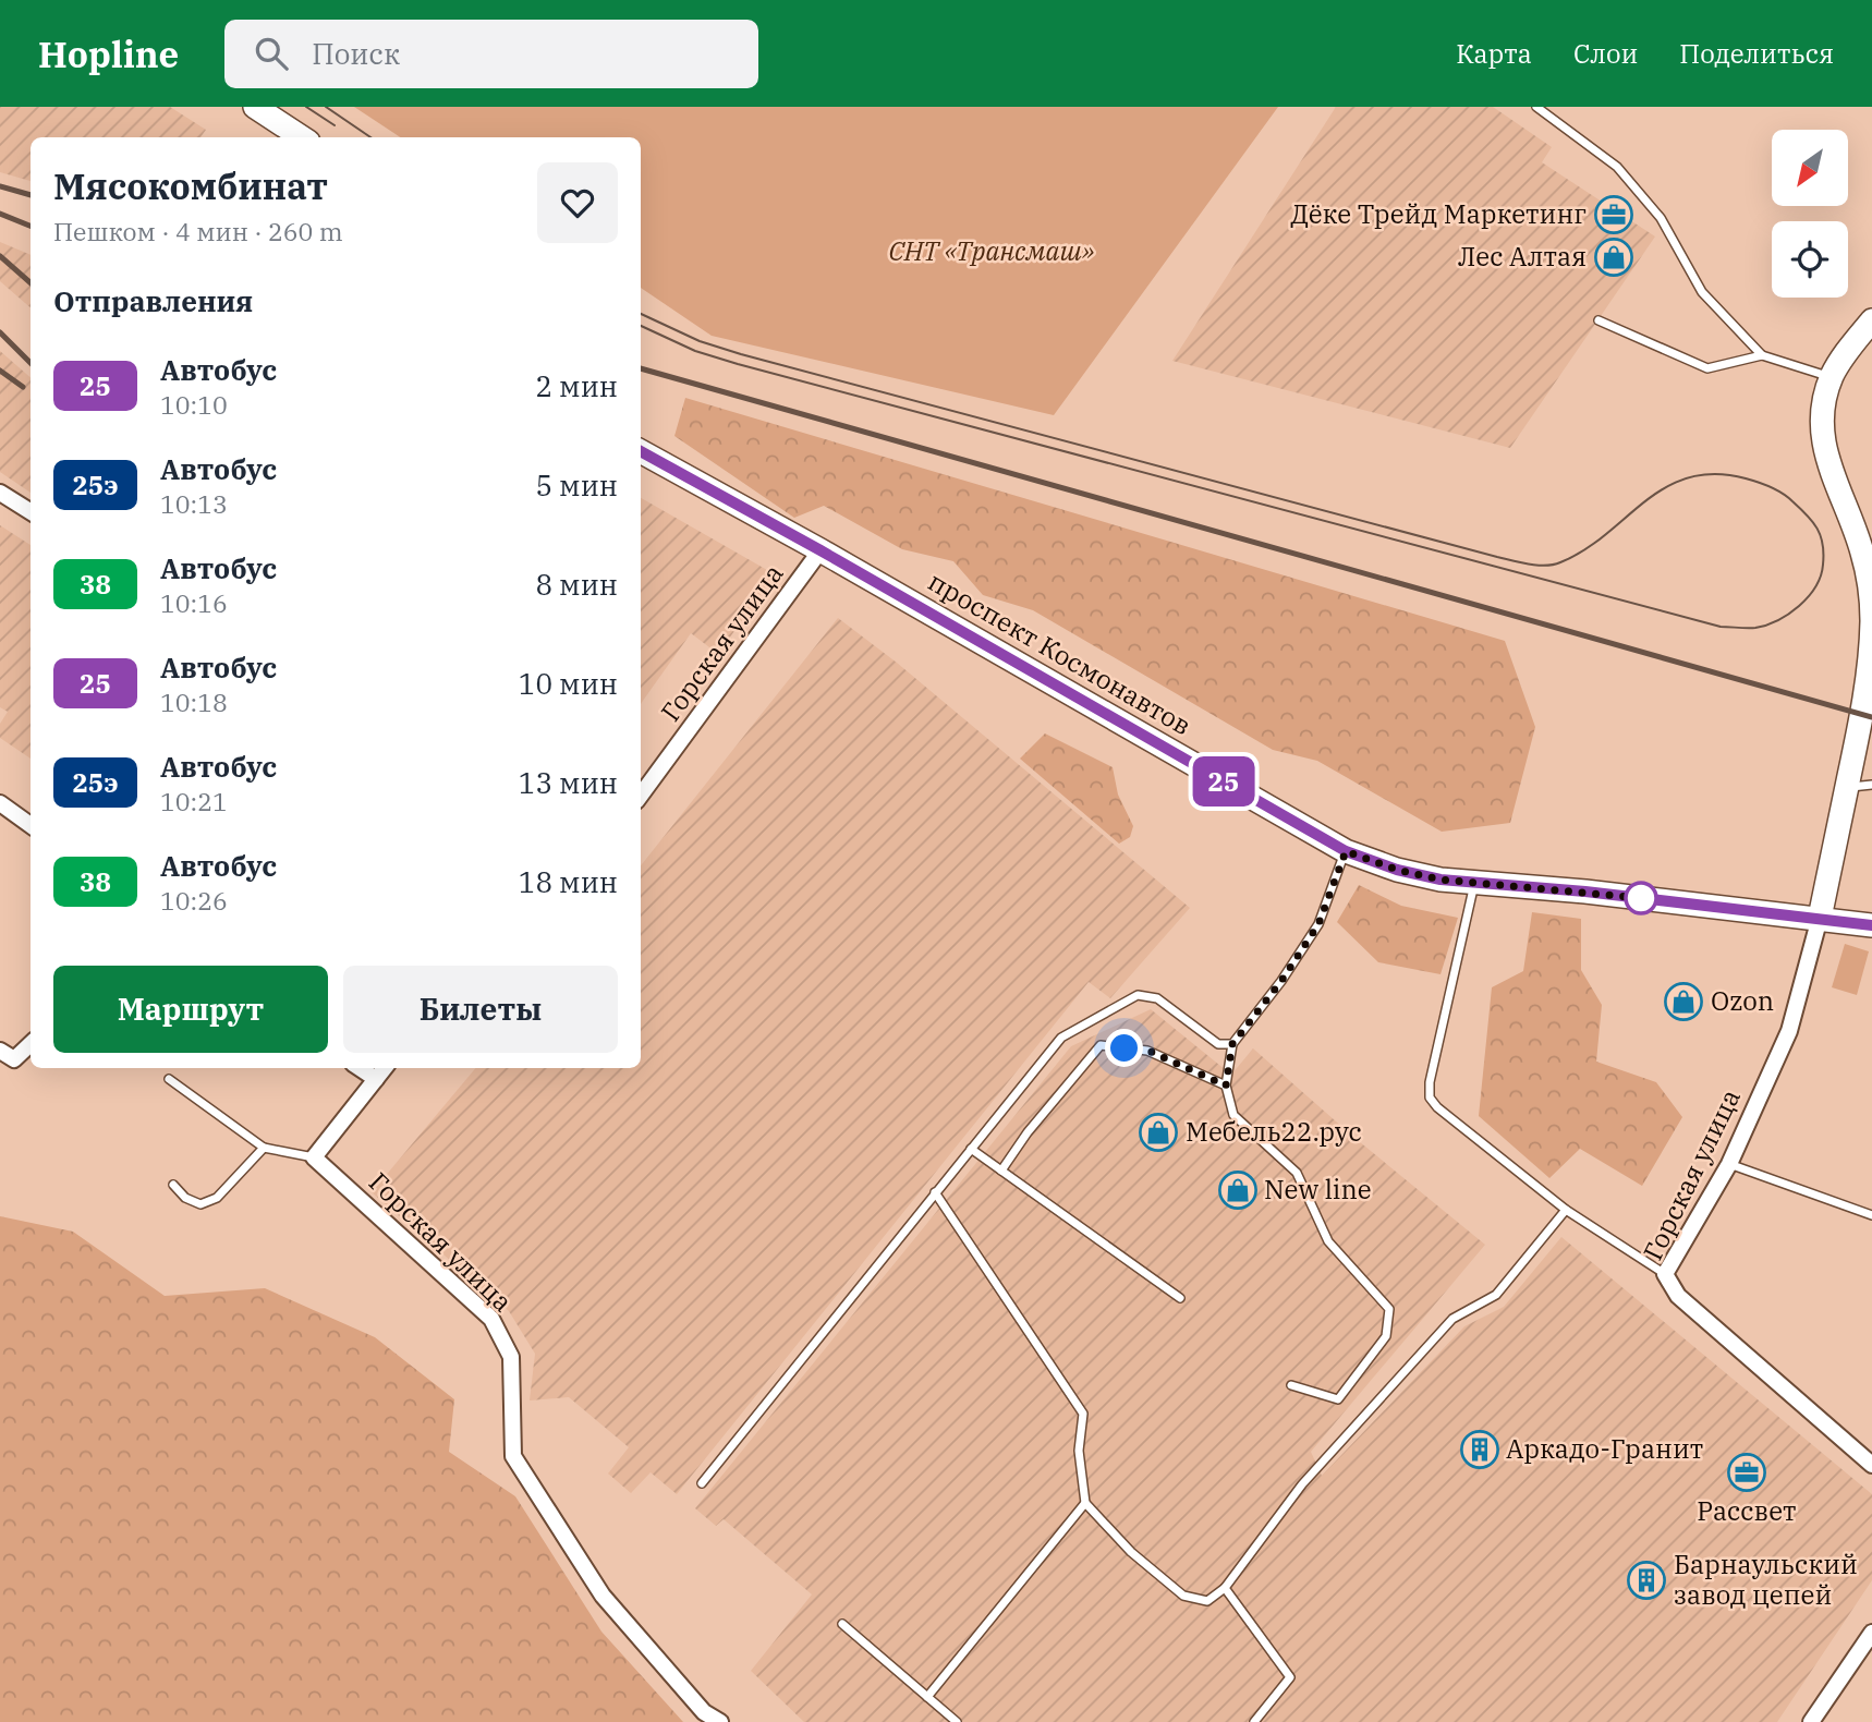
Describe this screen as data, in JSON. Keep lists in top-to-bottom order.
{
  "streets": {
    "main road": ["проспект Космонавтов"],
    "street": ["Горская улица"]
  },
  "crossings": [
    ["Горская улица", "проспект Космонавтов"]
  ],
  "parks": ["СНТ «Трансмаш»"],
  "places": {
    "office": ["Дёке Трейд Маркетинг", "Рассвет"],
    "shop": [
      "Лес Алтая",
      "Ozon",
      "Мебель22.рус",
      "New line"
    ],
    "building": ["Аркадо-Гранит", "Барнаульский завод цепей"]
  },
  "lines": ["bus line 25"],
  "north": "bottom left",
  "page": {
    "header": "Hopline",
    "search": "Поиск",
    "nav": ["Карта", "Слои", "Поделиться"],
    "on_map": "25",
    "heading": [
      ["Мясокомбинат", "Пешком · 4 мин · 260 m"],
      "Отправления"
    ],
    "list": [
      {
        "mark": "25",
        "name": "Автобус",
        "note": "10:10",
        "value": "2 мин"
      },
      {
        "mark": "25э",
        "name": "Автобус",
        "note": "10:13",
        "value": "5 мин"
      },
      {
        "mark": "38",
        "name": "Автобус",
        "note": "10:16",
        "value": "8 мин"
      },
      {
        "mark": "25",
        "name": "Автобус",
        "note": "10:18",
        "value": "10 мин"
      },
      {
        "mark": "25э",
        "name": "Автобус",
        "note": "10:21",
        "value": "13 мин"
      },
      {
        "mark": "38",
        "name": "Автобус",
        "note": "10:26",
        "value": "18 мин"
      }
    ],
    "buttons": ["Маршрут", "Билеты"]
  }
}
